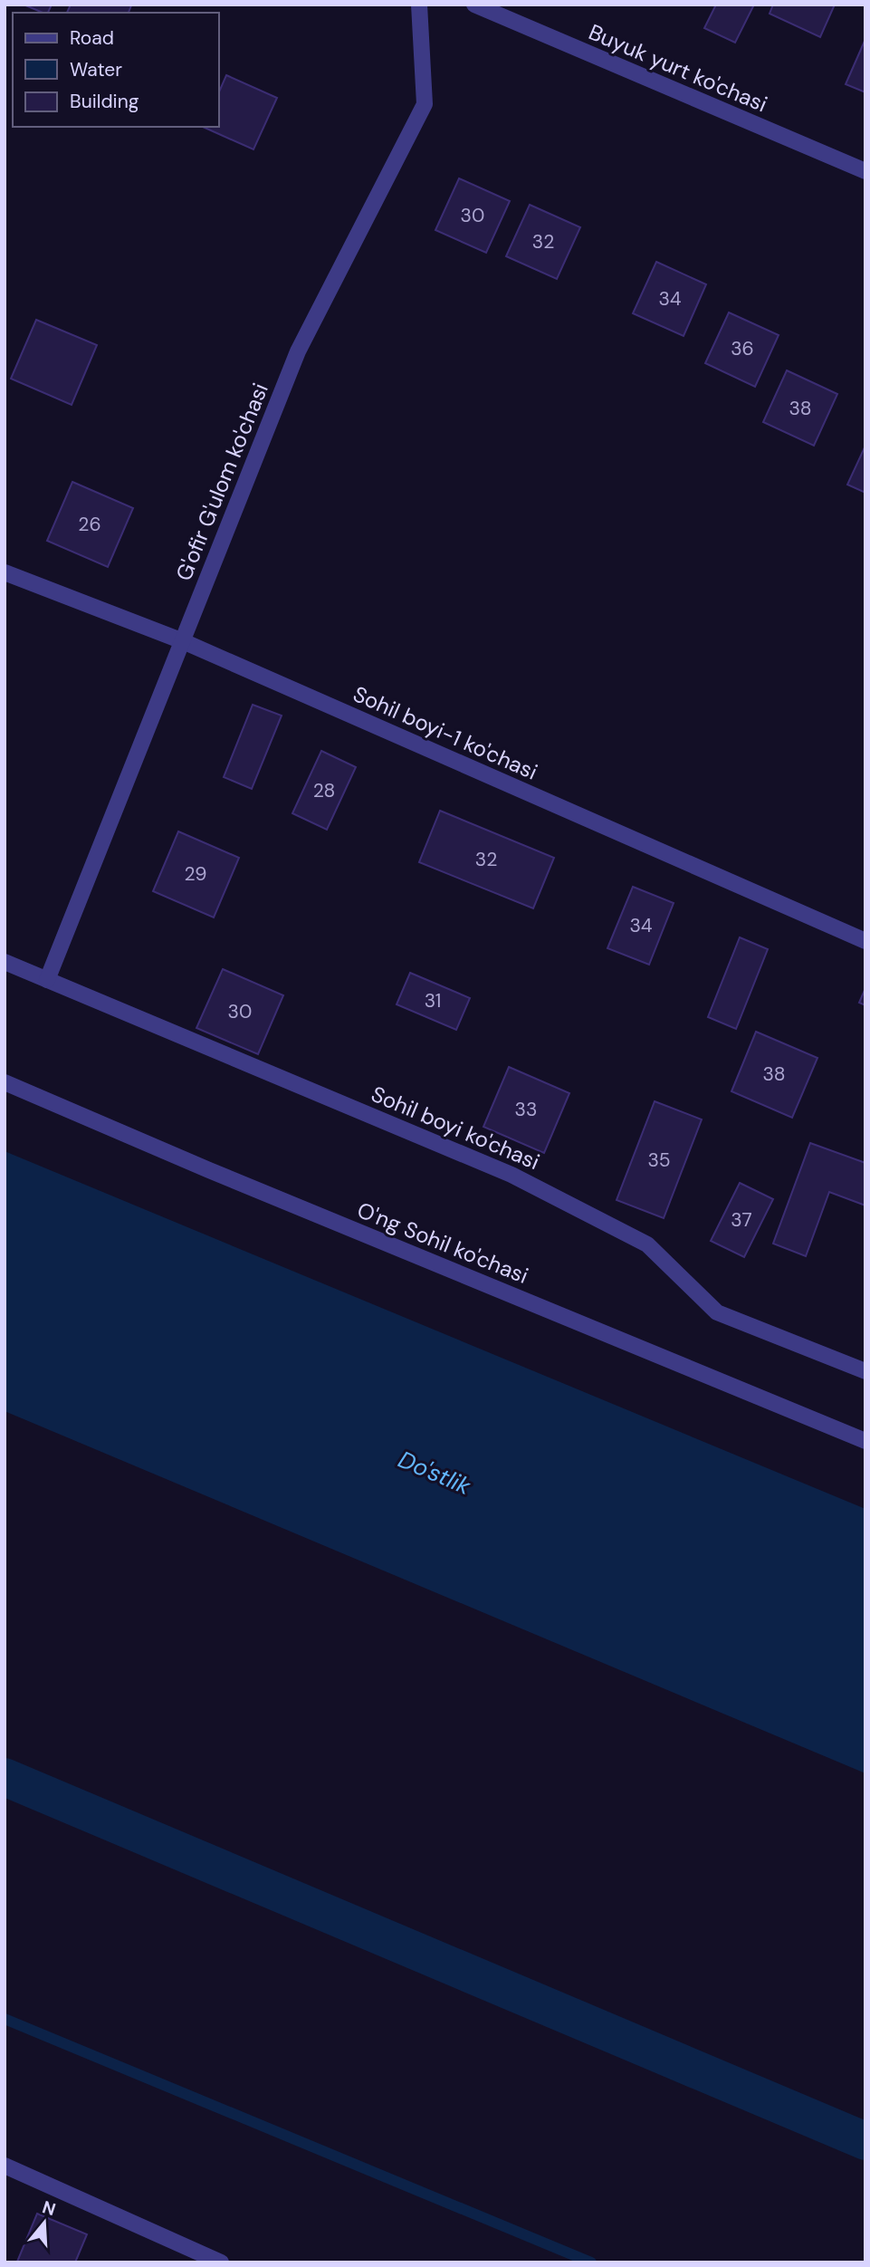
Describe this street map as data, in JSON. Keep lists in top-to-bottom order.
{
  "streets": {
    "street": [
      "Buyuk yurt ko'chasi",
      "G'ofir G'ulom ko'chasi",
      "Sohil boyi-1 ko'chasi",
      "Sohil boyi ko'chasi",
      "O'ng Sohil ko'chasi"
    ]
  },
  "crossings": [
    ["G'ofir G'ulom ko'chasi", "Sohil boyi-1 ko'chasi"],
    ["G'ofir G'ulom ko'chasi", "Sohil boyi ko'chasi"]
  ],
  "water": ["Do'stlik"],
  "house_numbers": [
    "30",
    "32",
    "34",
    "36",
    "38",
    "26",
    "28",
    "32",
    "29",
    "34",
    "31",
    "30",
    "38",
    "33",
    "35",
    "37"
  ],
  "legend": ["Road", "Water", "Building"],
  "north": "top"
}
